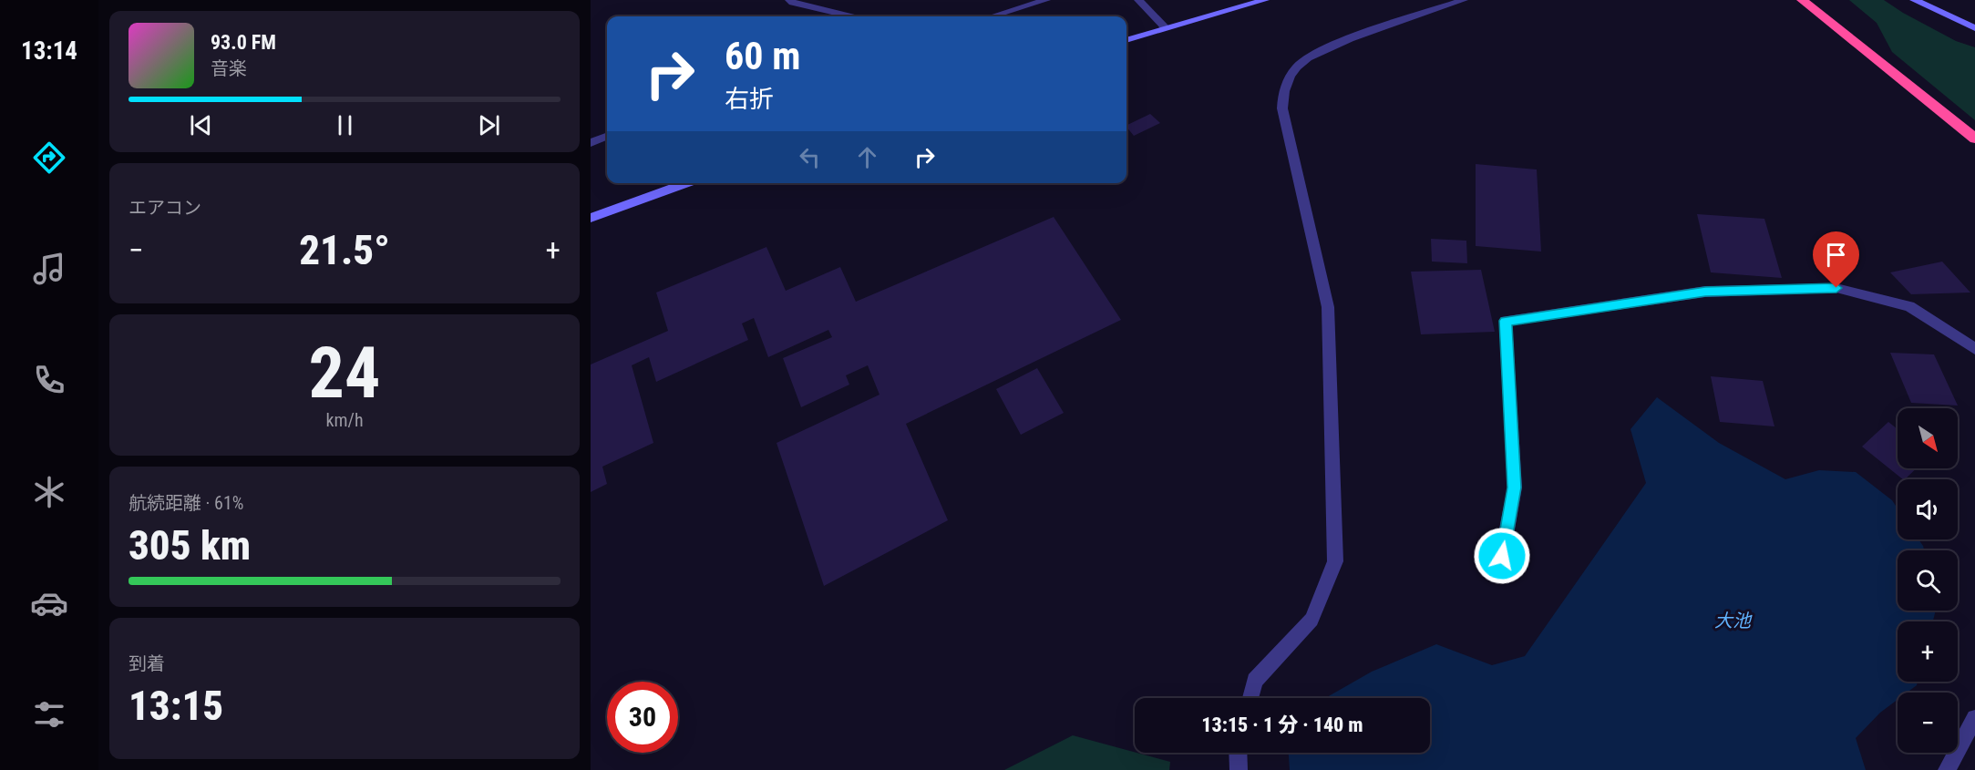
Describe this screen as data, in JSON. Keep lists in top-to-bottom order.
{
  "water": ["大池"],
  "north": "bottom right",
  "page": {
    "tabs": "13:14",
    "turn": ["60 m", "右折"],
    "song": ["93.0 FM", "音楽"],
    "tile": [
      "エアコン",
      ["24", "km/h"],
      ["航続距離 · 61%", "305 km"],
      ["到着", "13:15"]
    ],
    "heat": ["−", "21.5°", "+"],
    "map_buttons": ["+", "−"],
    "limit": "30",
    "trip": "13:15 · 1 分 · 140 m"
  }
}
